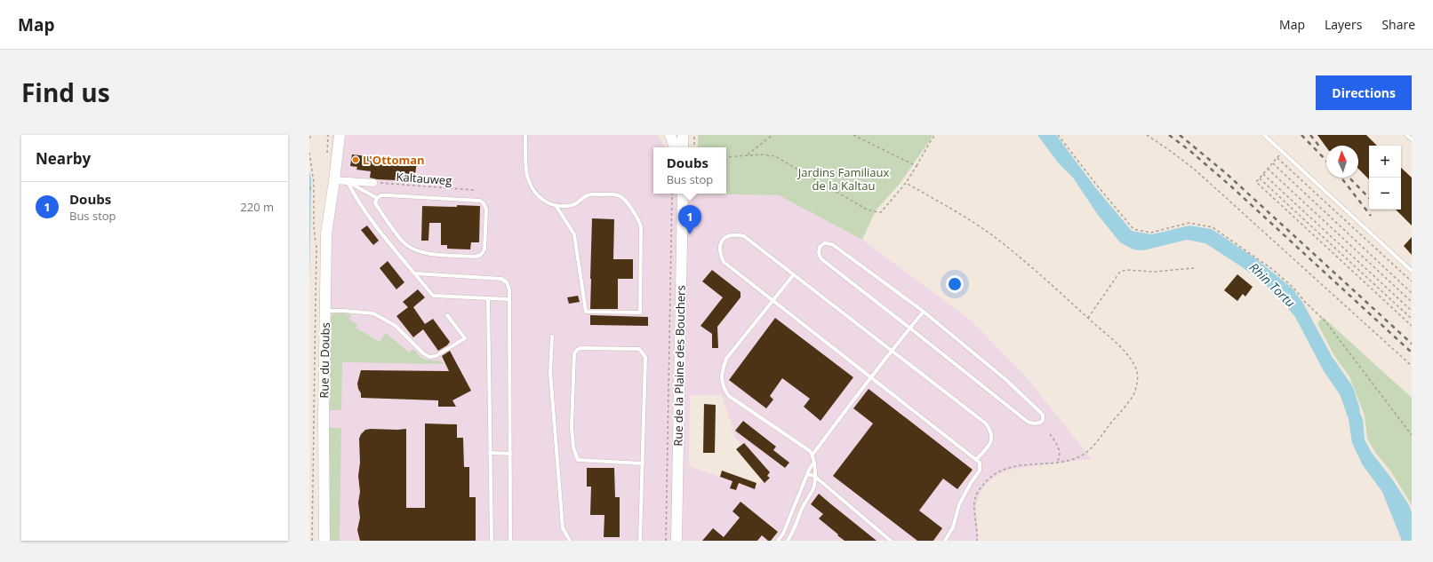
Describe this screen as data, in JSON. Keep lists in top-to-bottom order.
{
  "streets": {
    "main road": ["Rue du Doubs", "Rue de la Plaine des Bouchers"],
    "path": ["Kaltauweg"]
  },
  "water": ["Rhin Tortu"],
  "parks": ["Jardins Familiaux de la Kaltau"],
  "places": ["L'Ottoman"],
  "north": "top",
  "page": {
    "header": "Map",
    "nav": ["Map", "Layers", "Share"],
    "title": "Find us",
    "buttons": "Directions",
    "heading": "Nearby",
    "map_buttons": ["+", "−"],
    "popup": ["Doubs", "Bus stop"],
    "list": [
      {
        "mark": "1",
        "name": "Doubs",
        "note": "Bus stop",
        "value": "220 m"
      }
    ],
    "pins": "1"
  }
}
